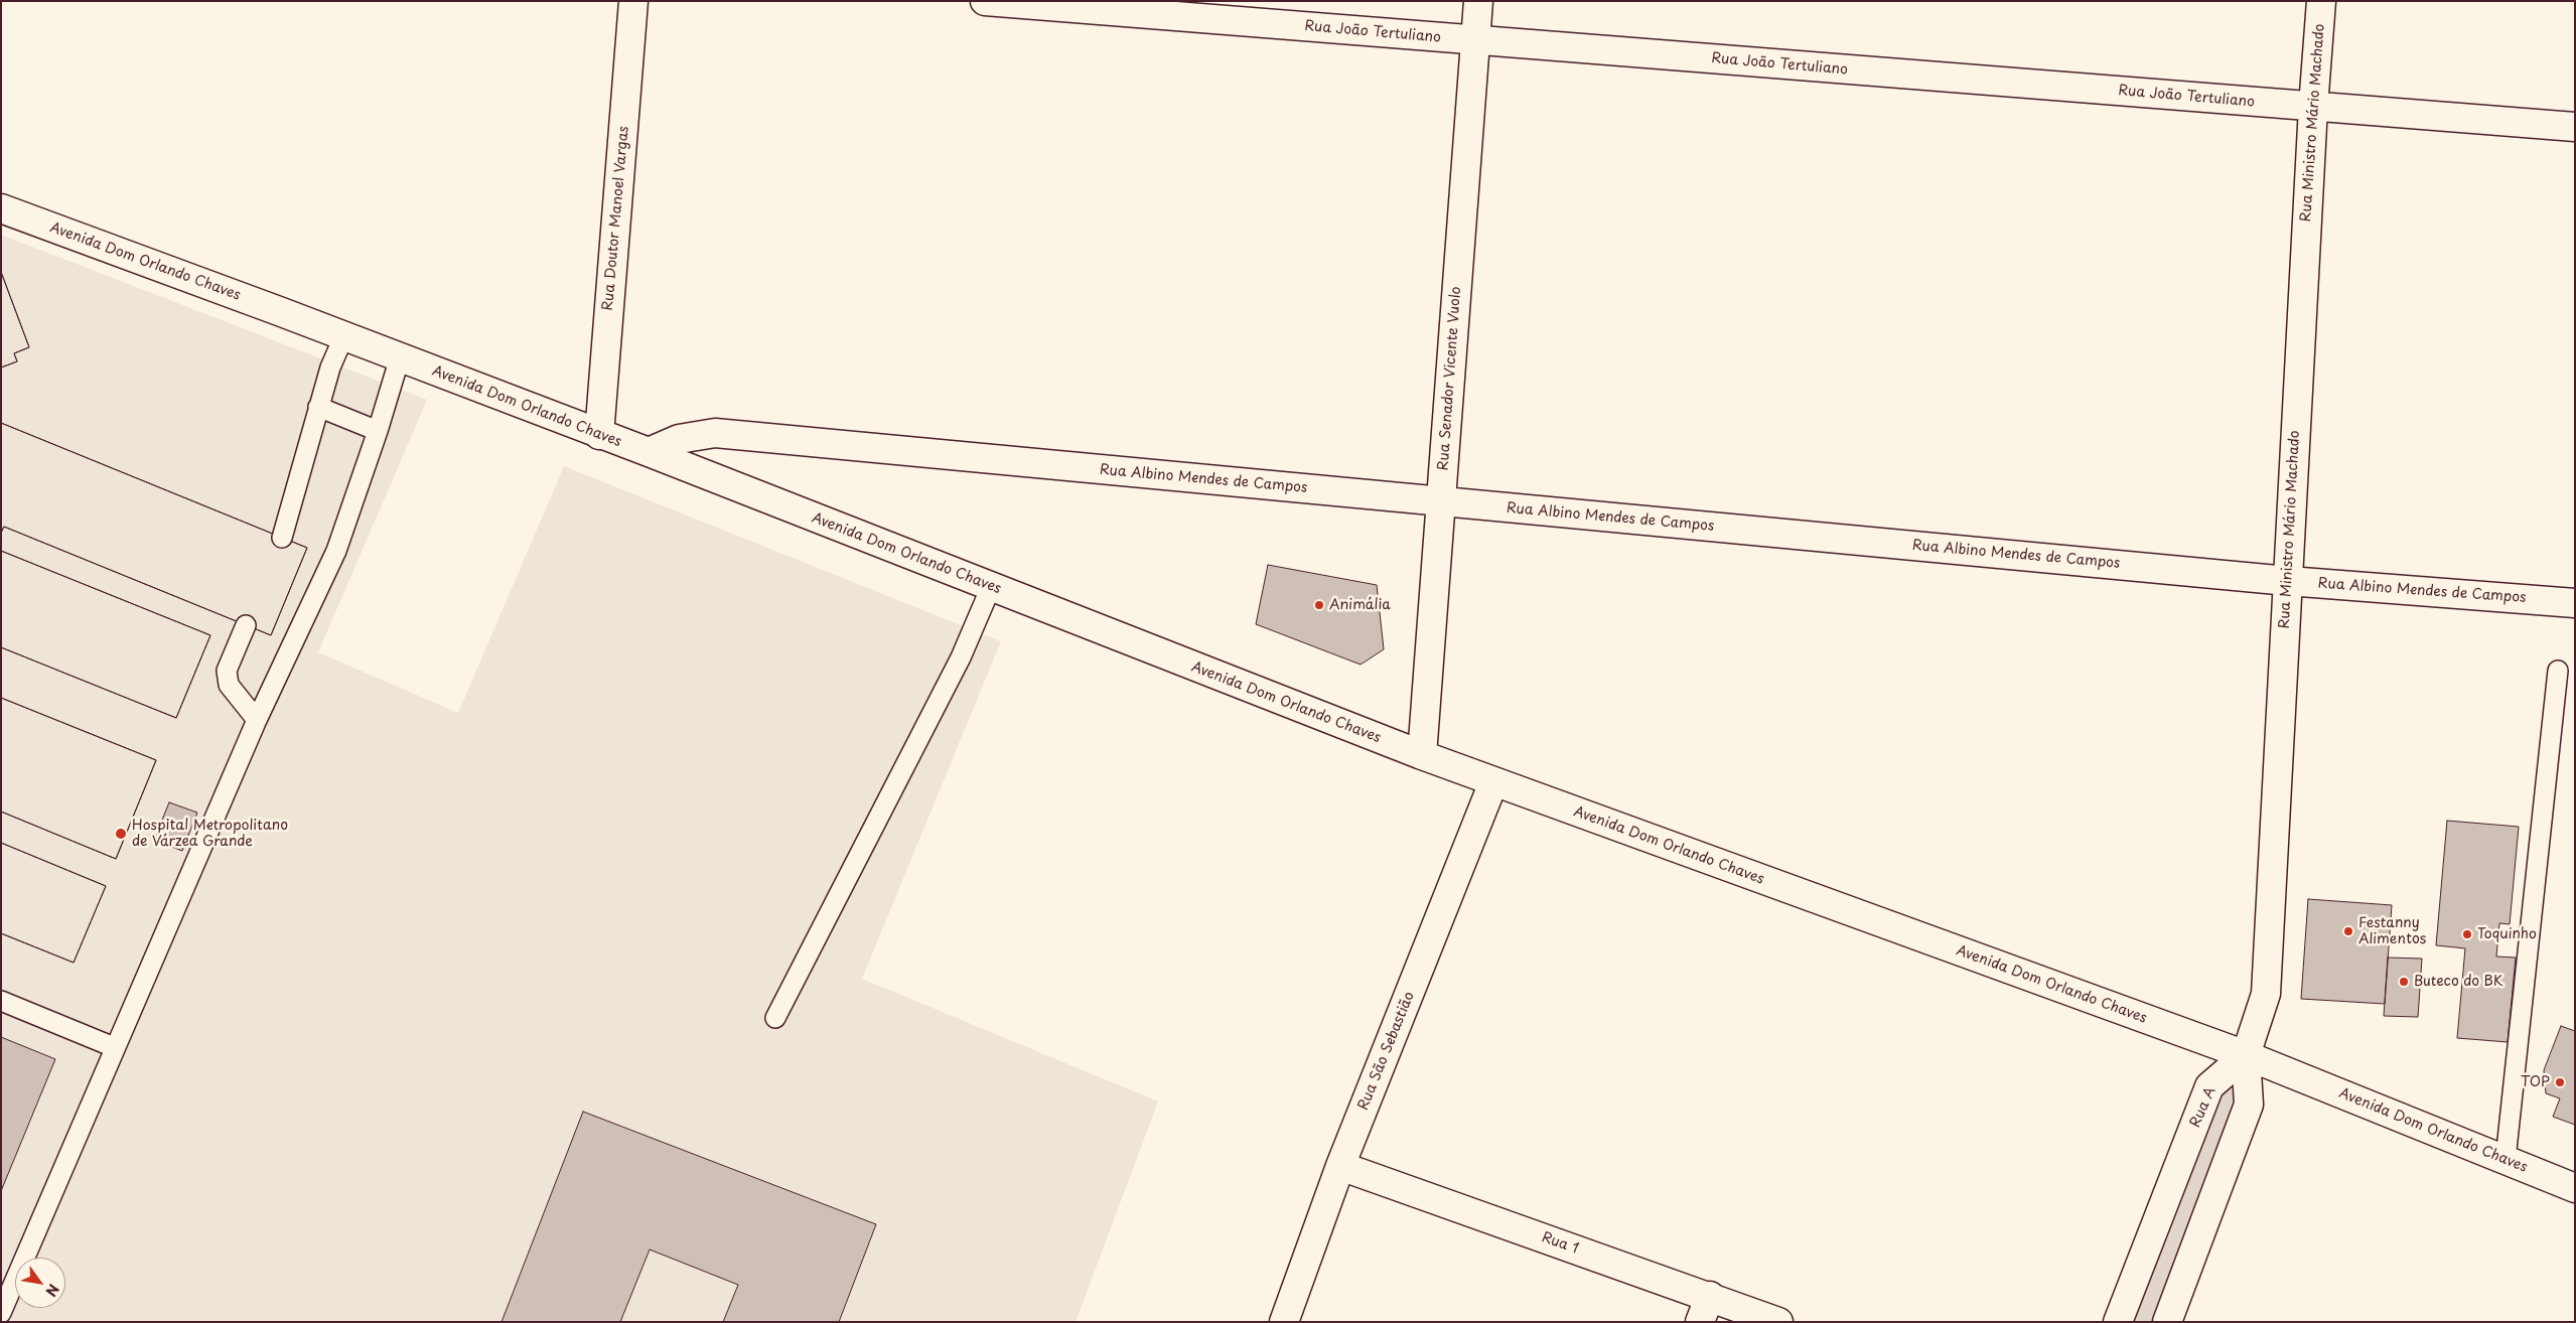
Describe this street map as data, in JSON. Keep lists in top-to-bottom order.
{
  "streets": {
    "street": [
      "Rua João Tertuliano",
      "Rua Ministro Mário Machado",
      "Rua Doutor Manoel Vargas",
      "Avenida Dom Orlando Chaves",
      "Rua Senador Vicente Vuolo",
      "Rua Albino Mendes de Campos",
      "Rua São Sebastião",
      "Rua A",
      "Rua 1"
    ]
  },
  "crossings": [
    ["Rua João Tertuliano", "Rua Ministro Mário Machado"],
    ["Rua João Tertuliano", "Rua Senador Vicente Vuolo"],
    ["Rua Ministro Mário Machado", "Avenida Dom Orlando Chaves"],
    ["Rua Ministro Mário Machado", "Rua Albino Mendes de Campos"],
    ["Rua Ministro Mário Machado", "Rua A"],
    ["Rua Doutor Manoel Vargas", "Avenida Dom Orlando Chaves"],
    ["Avenida Dom Orlando Chaves", "Rua Senador Vicente Vuolo"],
    ["Avenida Dom Orlando Chaves", "Rua Albino Mendes de Campos"],
    ["Avenida Dom Orlando Chaves", "Rua São Sebastião"],
    ["Avenida Dom Orlando Chaves", "Rua A"],
    ["Rua Senador Vicente Vuolo", "Rua Albino Mendes de Campos"],
    ["Rua São Sebastião", "Rua 1"]
  ],
  "places": [
    "Animália",
    "Hospital Metropolitano de Várzea Grande",
    "Festanny Alimentos",
    "Toquinho",
    "Buteco do BK",
    "TOP"
  ],
  "north": "bottom right"
}
